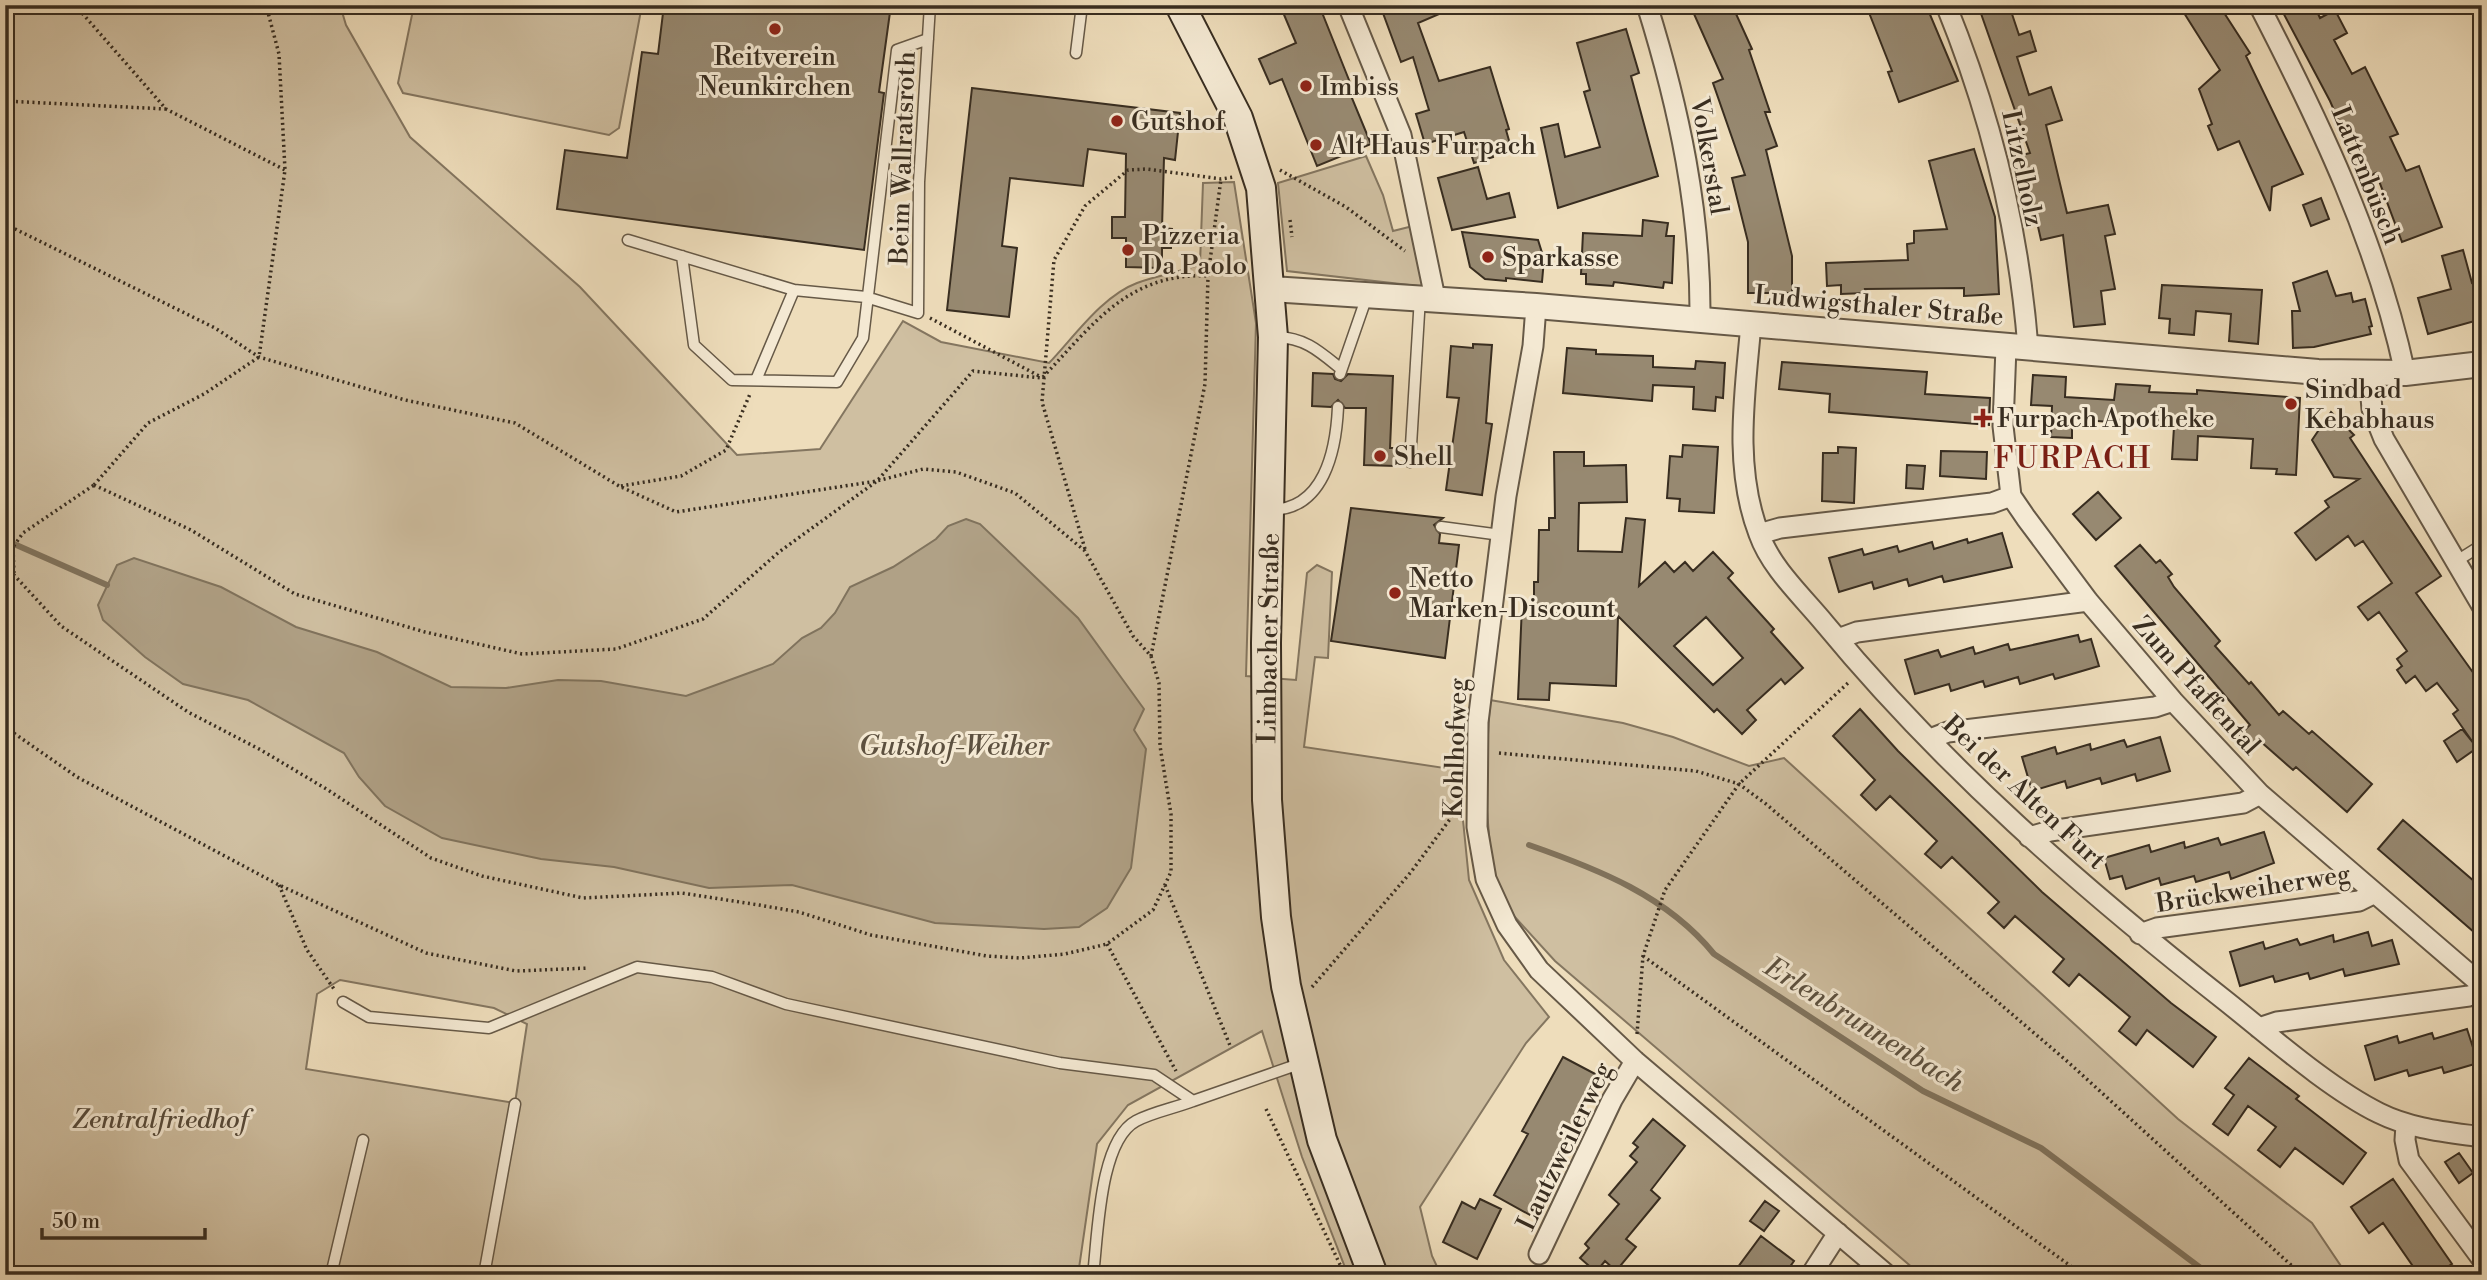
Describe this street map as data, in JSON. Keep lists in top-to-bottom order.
{
  "streets": {
    "main road": ["Limbacher Straße"],
    "street": [
      "Volkerstal",
      "Litzelholz",
      "Lattenbüsch",
      "Ludwigsthaler Straße",
      "Zum Pfaffental",
      "Kohlhofweg",
      "Bei der Alten Furt",
      "Brückweiherweg",
      "Lautzweilerweg"
    ],
    "lane": ["Beim Wallratsroth"]
  },
  "crossings": [
    ["Volkerstal", "Ludwigsthaler Straße"],
    ["Litzelholz", "Ludwigsthaler Straße"],
    ["Litzelholz", "Zum Pfaffental"],
    ["Lattenbüsch", "Ludwigsthaler Straße"],
    ["Ludwigsthaler Straße", "Limbacher Straße"],
    ["Ludwigsthaler Straße", "Zum Pfaffental"],
    ["Ludwigsthaler Straße", "Kohlhofweg"],
    ["Ludwigsthaler Straße", "Bei der Alten Furt"],
    ["Zum Pfaffental", "Brückweiherweg"],
    ["Kohlhofweg", "Lautzweilerweg"],
    ["Bei der Alten Furt", "Brückweiherweg"]
  ],
  "districts": ["FURPACH"],
  "water": ["Gutshof-Weiher", "Erlenbrunnenbach"],
  "parks": ["Zentralfriedhof"],
  "places": {
    "other": [
      "Reitverein Neunkirchen",
      "Imbiss",
      "Gutshof",
      "Alt Haus Furpach",
      "Pizzeria Da Paolo",
      "Sparkasse",
      "Sindbad Kebabhaus",
      "Shell",
      "Netto Marken-Discount"
    ],
    "health": ["Furpach Apotheke"]
  },
  "scale_bar": "50 m"
}
